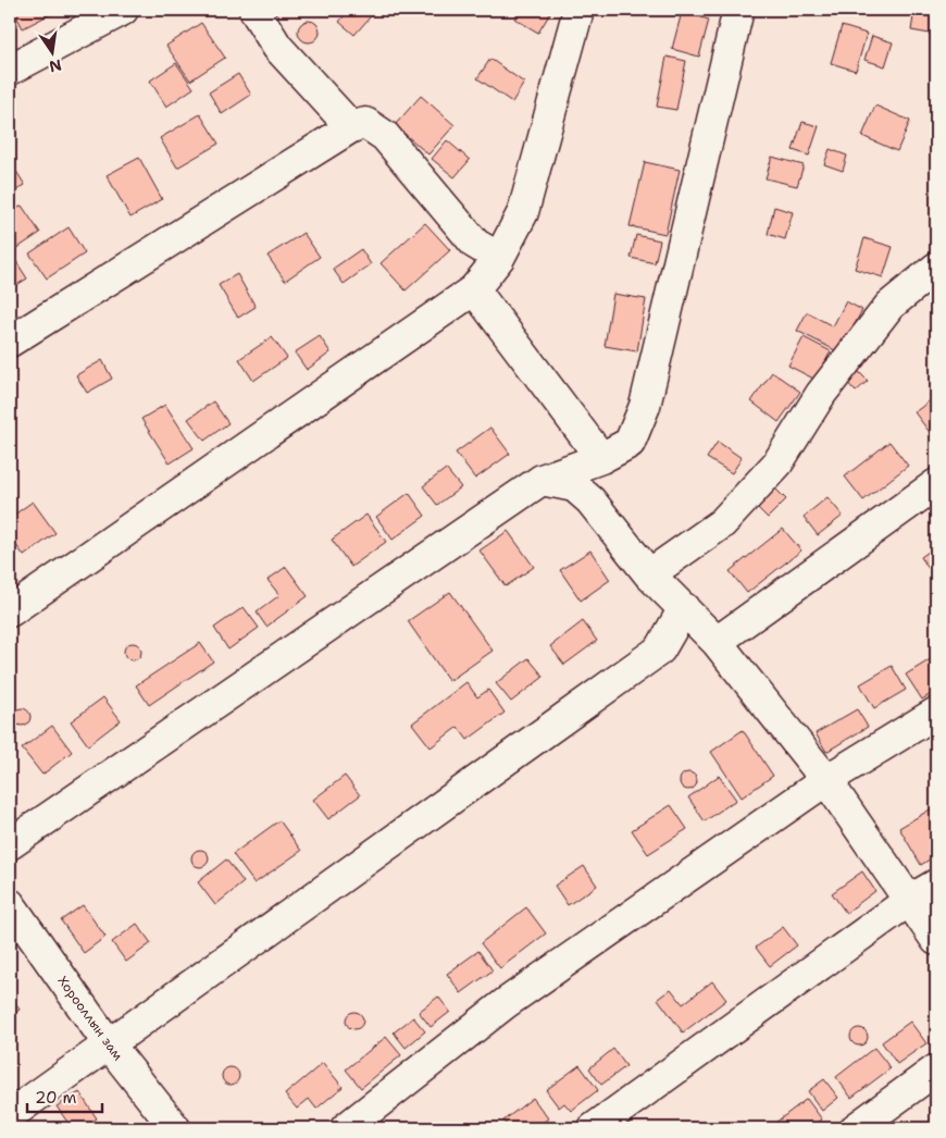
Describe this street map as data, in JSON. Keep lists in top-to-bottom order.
{
  "streets": {
    "street": ["Хорооллын зам"]
  },
  "scale_bar": "20 m",
  "north": "bottom"
}
